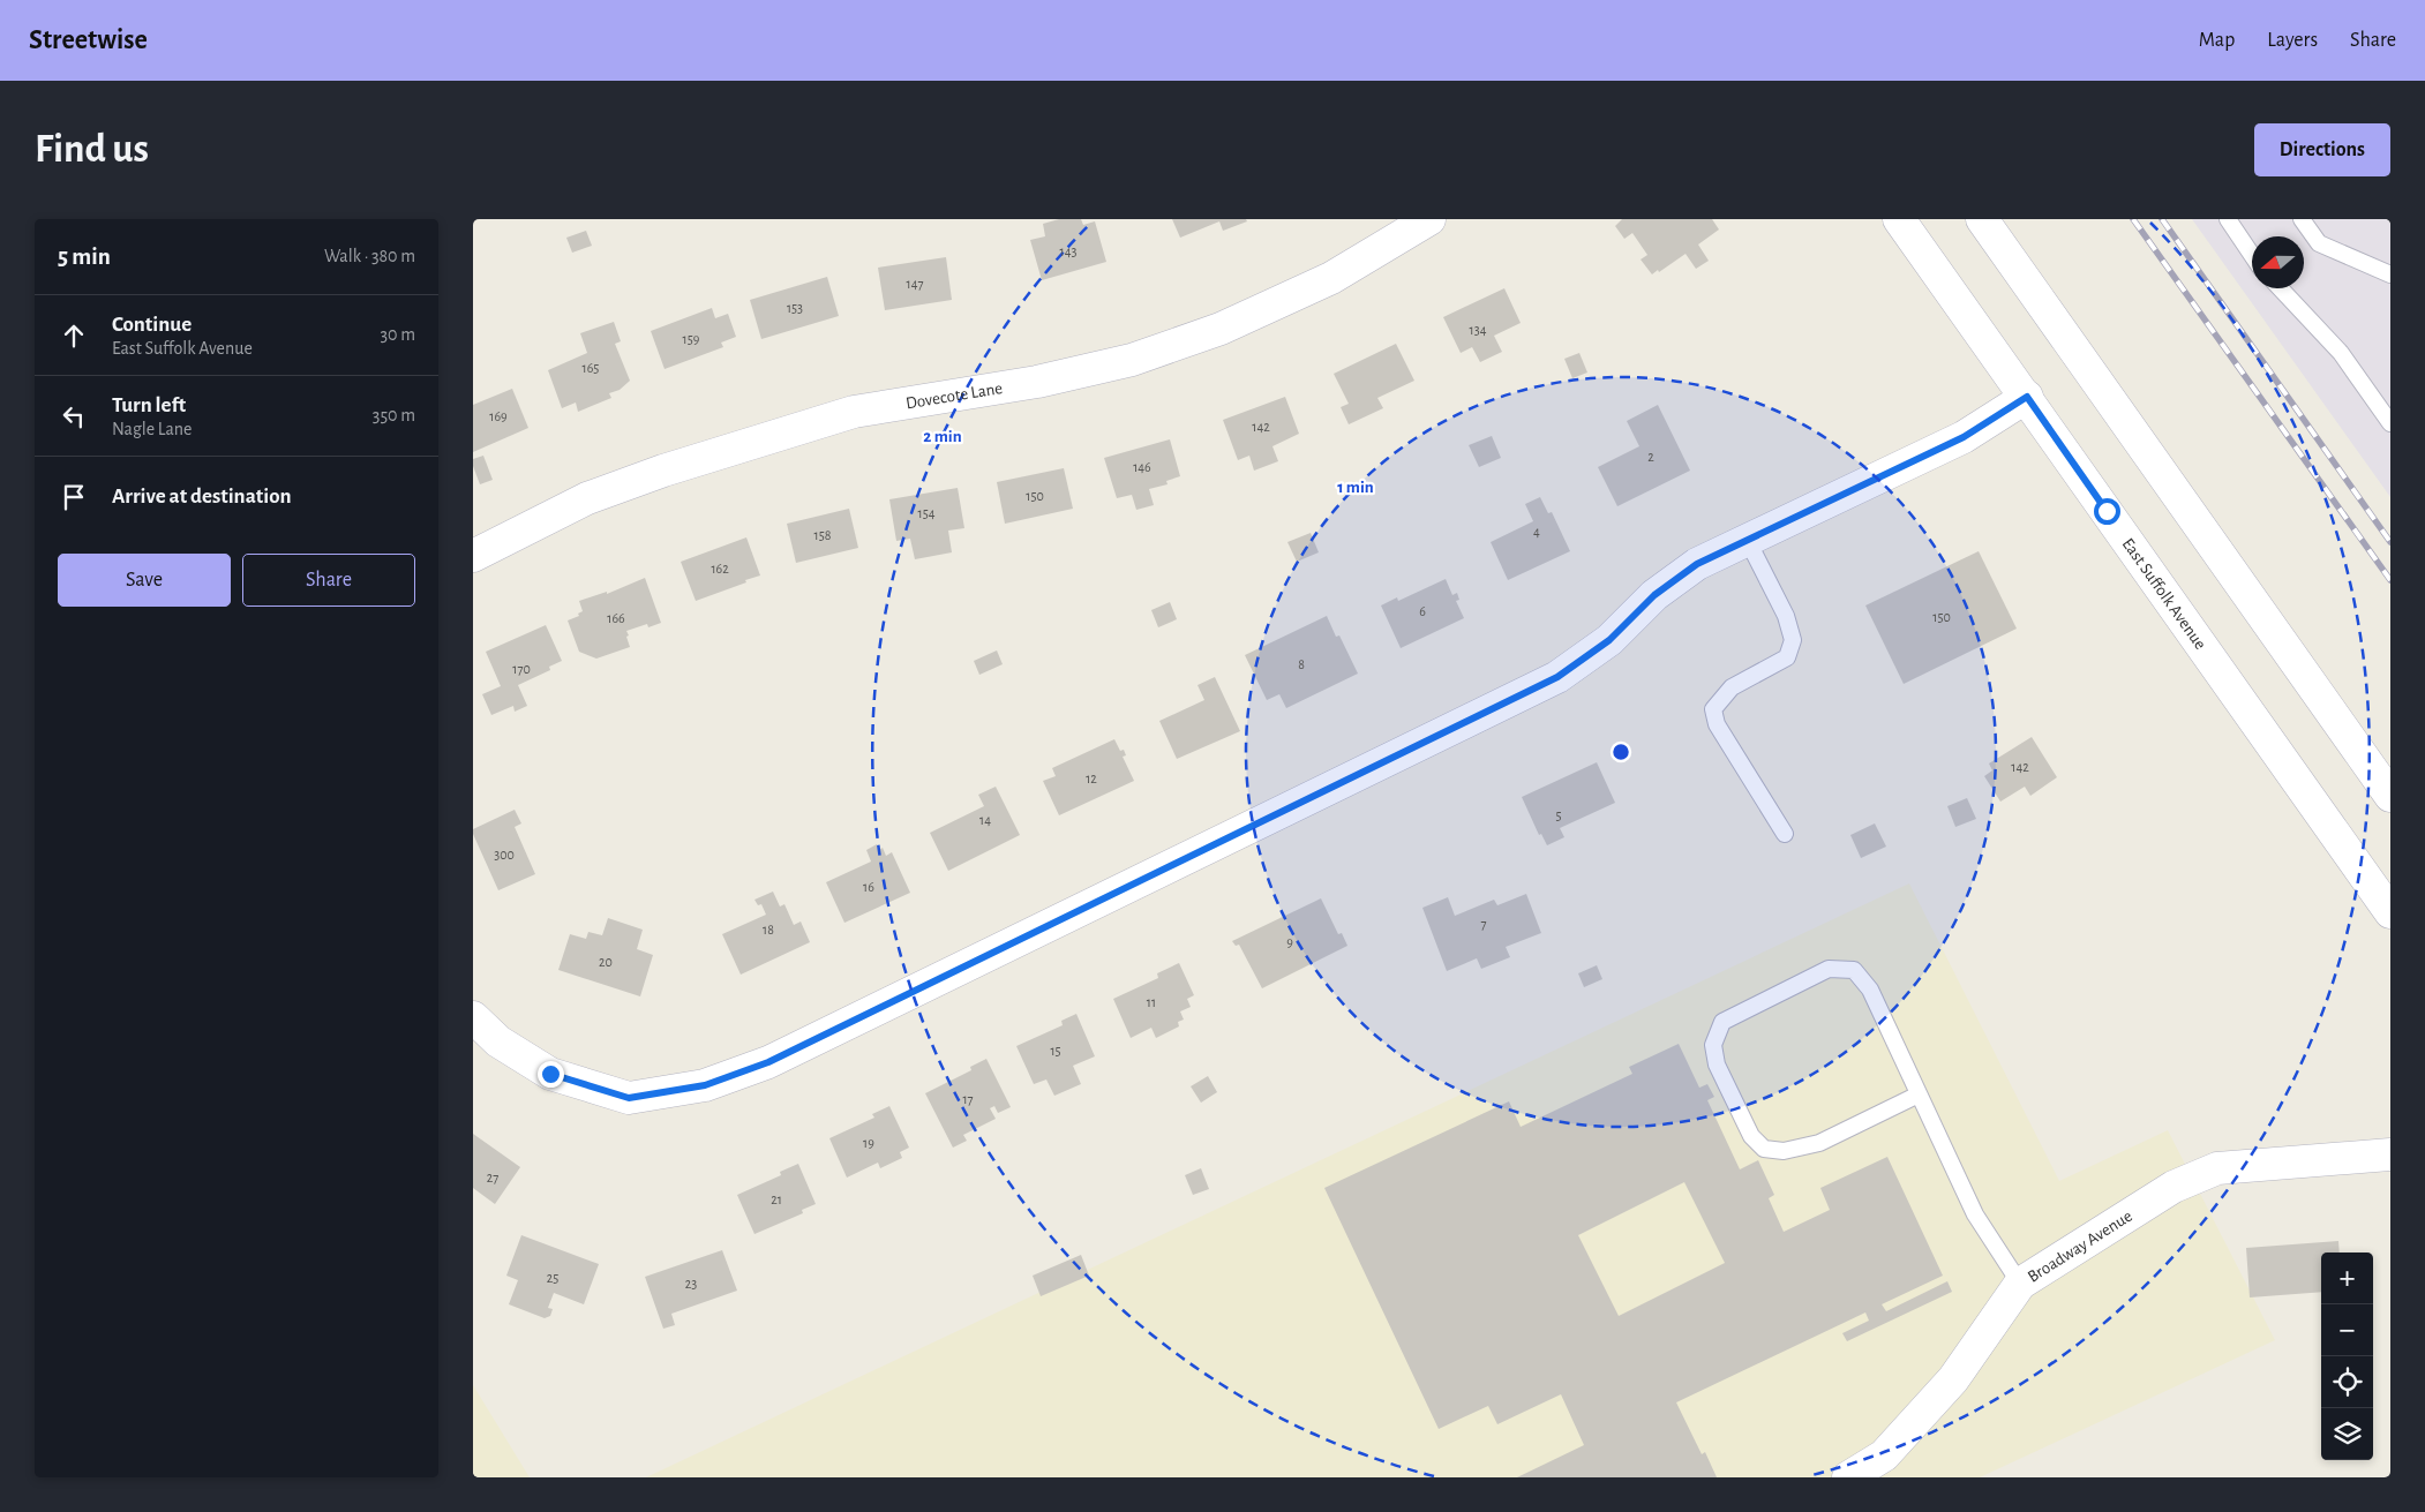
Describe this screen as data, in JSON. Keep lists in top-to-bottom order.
{
  "streets": {
    "street": ["Dovecote Lane", "East Suffolk Avenue", "Broadway Avenue"]
  },
  "house_numbers": [
    "143",
    "147",
    "153",
    "134",
    "159",
    "165",
    "169",
    "142",
    "2",
    "146",
    "150",
    "154",
    "4",
    "158",
    "162",
    "6",
    "150",
    "166",
    "8",
    "170",
    "142",
    "12",
    "5",
    "14",
    "300",
    "16",
    "7",
    "18",
    "9",
    "20",
    "11",
    "15",
    "17",
    "19",
    "27",
    "21",
    "25",
    "23"
  ],
  "north": "left",
  "page": {
    "header": "Streetwise",
    "nav": ["Map", "Layers", "Share"],
    "buttons": [
      "Directions",
      ["Save", "Share"]
    ],
    "title": "Find us",
    "heading": ["5 min", "Walk · 380 m"],
    "list": [
      ["Continue", "East Suffolk Avenue", "30 m"],
      ["Turn left", "Nagle Lane", "350 m"],
      "Arrive at destination"
    ],
    "map_buttons": ["+", "−"]
  },
  "rings": ["2 min", "1 min"]
}
